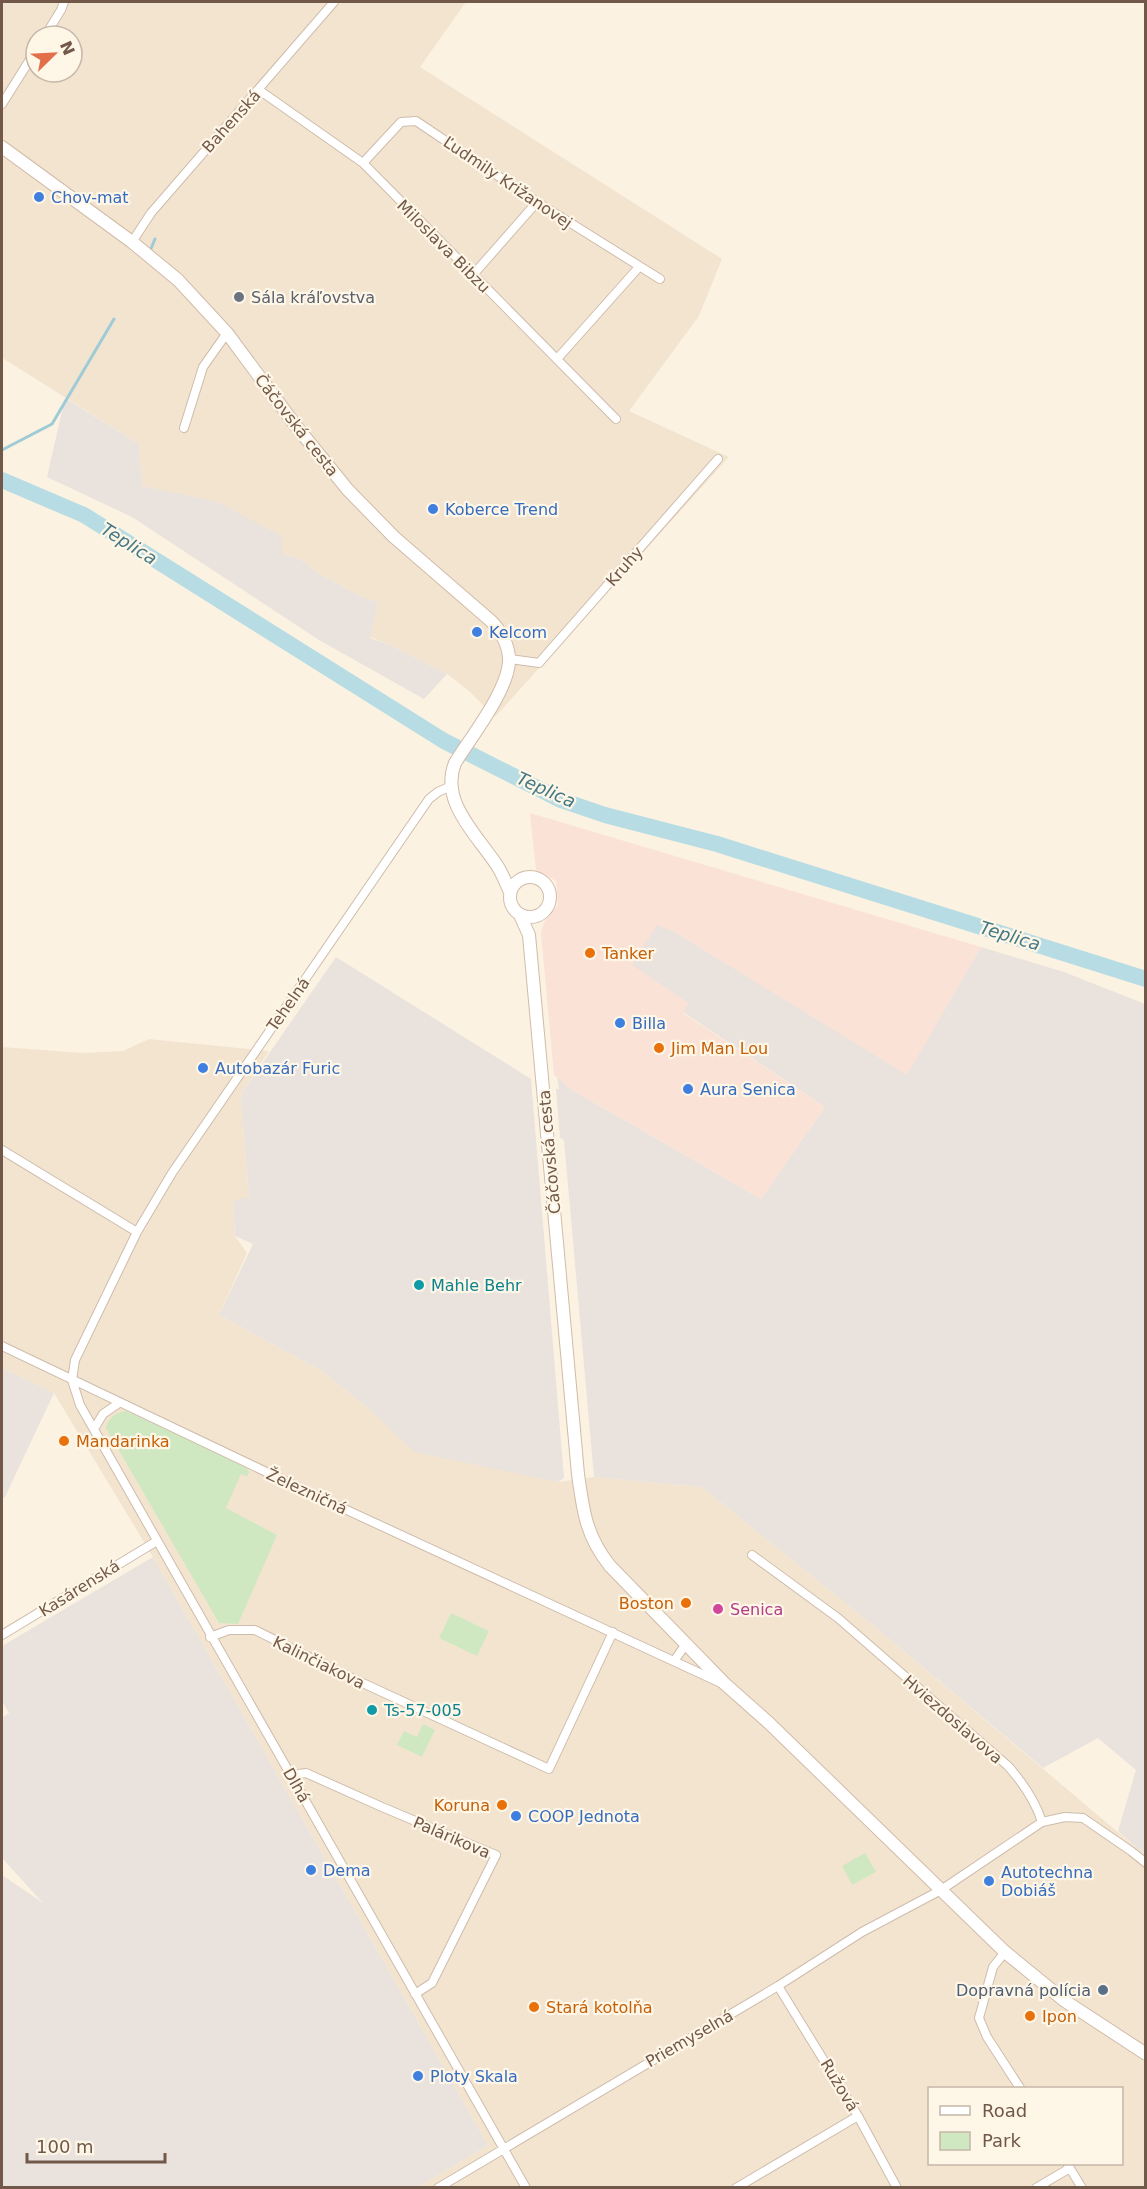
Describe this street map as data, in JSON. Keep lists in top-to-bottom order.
{
  "streets": {
    "main road": ["Čáčovská cesta"],
    "street": [
      "Bahenská",
      "Ľudmily Križanovej",
      "Miloslava Bibzu",
      "Kruhy",
      "Tehelná",
      "Železničná",
      "Kasárenská",
      "Kalinčiakova",
      "Hviezdoslavova",
      "Dlhá",
      "Palárikova",
      "Priemyselná",
      "Ružová"
    ]
  },
  "crossings": [
    ["Bahenská", "Miloslava Bibzu"],
    ["Bahenská", "Čáčovská cesta"],
    ["Ľudmily Križanovej", "Miloslava Bibzu"],
    ["Čáčovská cesta", "Kruhy"],
    ["Tehelná", "Železničná"],
    ["Tehelná", "Dlhá"],
    ["Železničná", "Kalinčiakova"],
    ["Železničná", "Dlhá"],
    ["Kasárenská", "Dlhá"],
    ["Kalinčiakova", "Dlhá"],
    ["Dlhá", "Palárikova"],
    ["Dlhá", "Priemyselná"],
    ["Priemyselná", "Ružová"]
  ],
  "water": ["Teplica"],
  "places": [
    "Chov-mat",
    "Sála kráľovstva",
    "Koberce Trend",
    "Kelcom",
    "Tanker",
    "Billa",
    "Jim Man Lou",
    "Autobazár Furic",
    "Aura Senica",
    "Mahle Behr",
    "Mandarinka",
    "Boston",
    "Senica",
    "Ts-57-005",
    "Koruna",
    "COOP Jednota",
    "Dema",
    "Autotechna Dobiáš",
    "Dopravná polícia",
    "Stará kotolňa",
    "Ipon",
    "Ploty Skala"
  ],
  "legend": ["Road", "Park"],
  "scale_bar": "100 m",
  "north": "top right"
}
